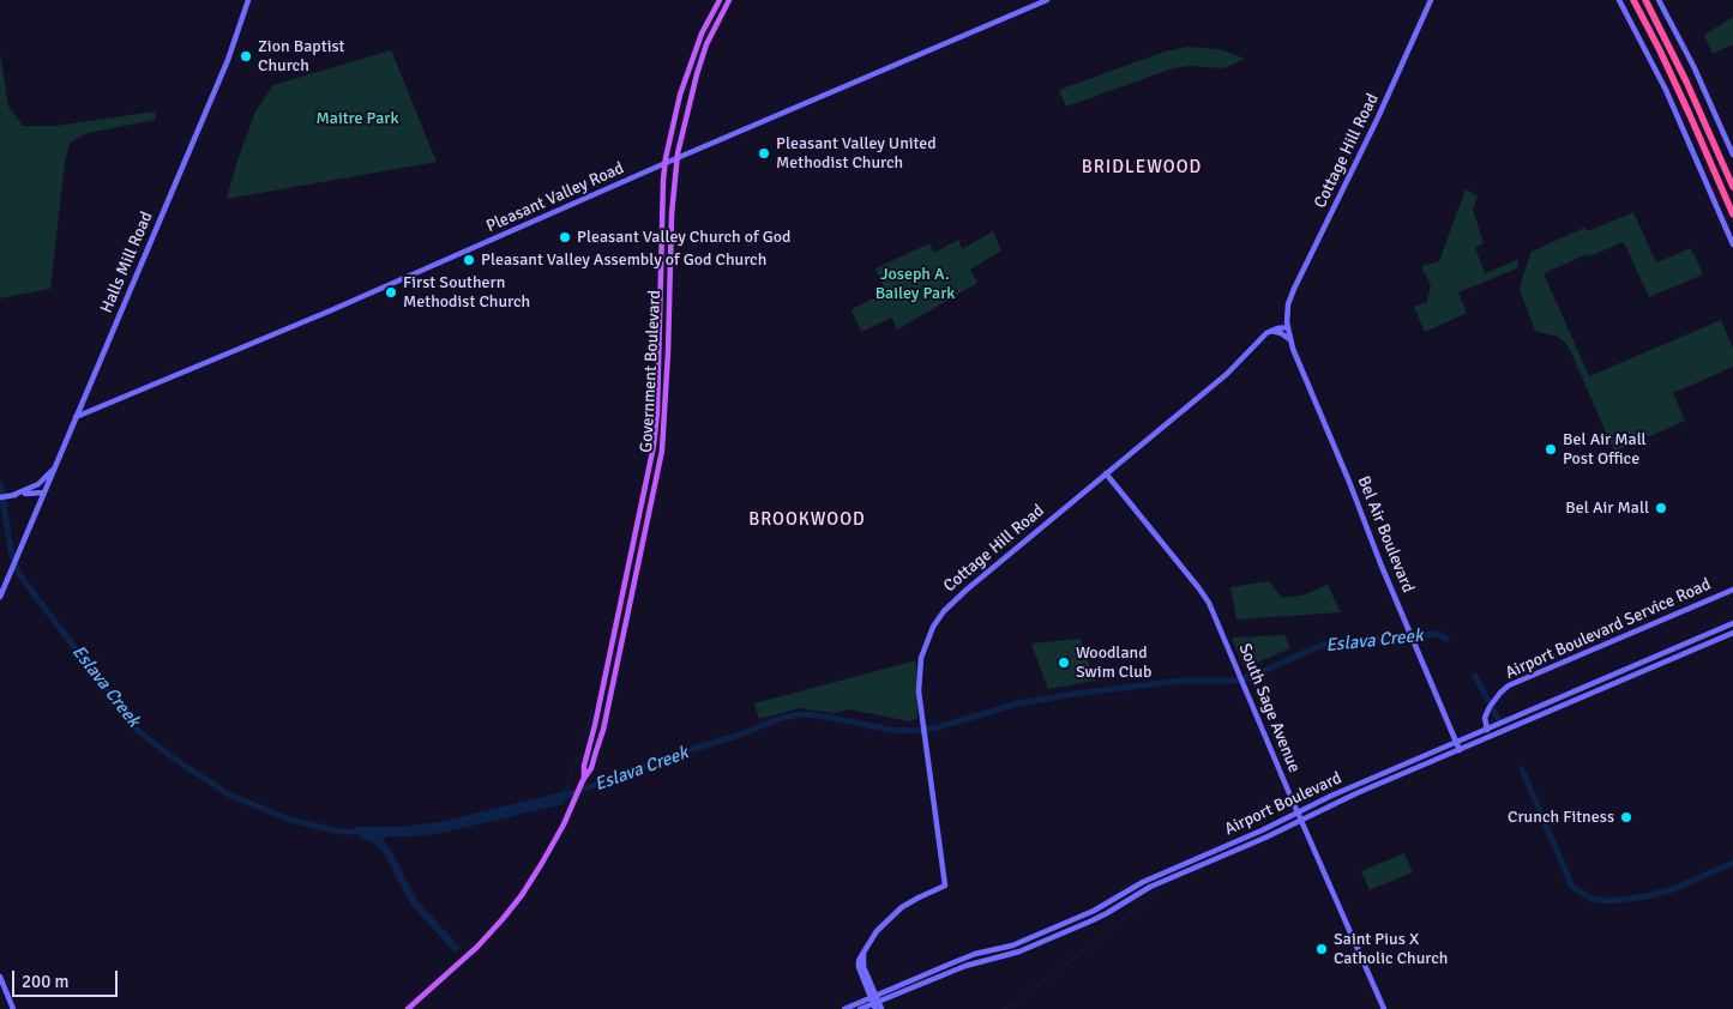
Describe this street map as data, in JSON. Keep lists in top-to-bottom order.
{
  "streets": {
    "main road": ["Government Boulevard"],
    "street": [
      "Cottage Hill Road",
      "Pleasant Valley Road",
      "Halls Mill Road",
      "Bel Air Boulevard",
      "Airport Boulevard Service Road",
      "South Sage Avenue",
      "Airport Boulevard"
    ]
  },
  "crossings": [
    ["Cottage Hill Road", "Bel Air Boulevard"],
    ["Cottage Hill Road", "South Sage Avenue"],
    ["Pleasant Valley Road", "Halls Mill Road"],
    ["Pleasant Valley Road", "Government Boulevard"],
    ["Bel Air Boulevard", "Airport Boulevard"],
    ["Airport Boulevard Service Road", "Airport Boulevard"],
    ["South Sage Avenue", "Airport Boulevard"]
  ],
  "districts": ["BRIDLEWOOD", "BROOKWOOD"],
  "water": ["Eslava Creek"],
  "parks": ["Maitre Park", "Joseph A. Bailey Park"],
  "places": [
    "Zion Baptist Church",
    "Pleasant Valley United Methodist Church",
    "Pleasant Valley Church of God",
    "Pleasant Valley Assembly of God Church",
    "First Southern Methodist Church",
    "Bel Air Mall Post Office",
    "Bel Air Mall",
    "Woodland Swim Club",
    "Crunch Fitness",
    "Saint Pius X Catholic Church"
  ],
  "scale_bar": "200 m"
}
